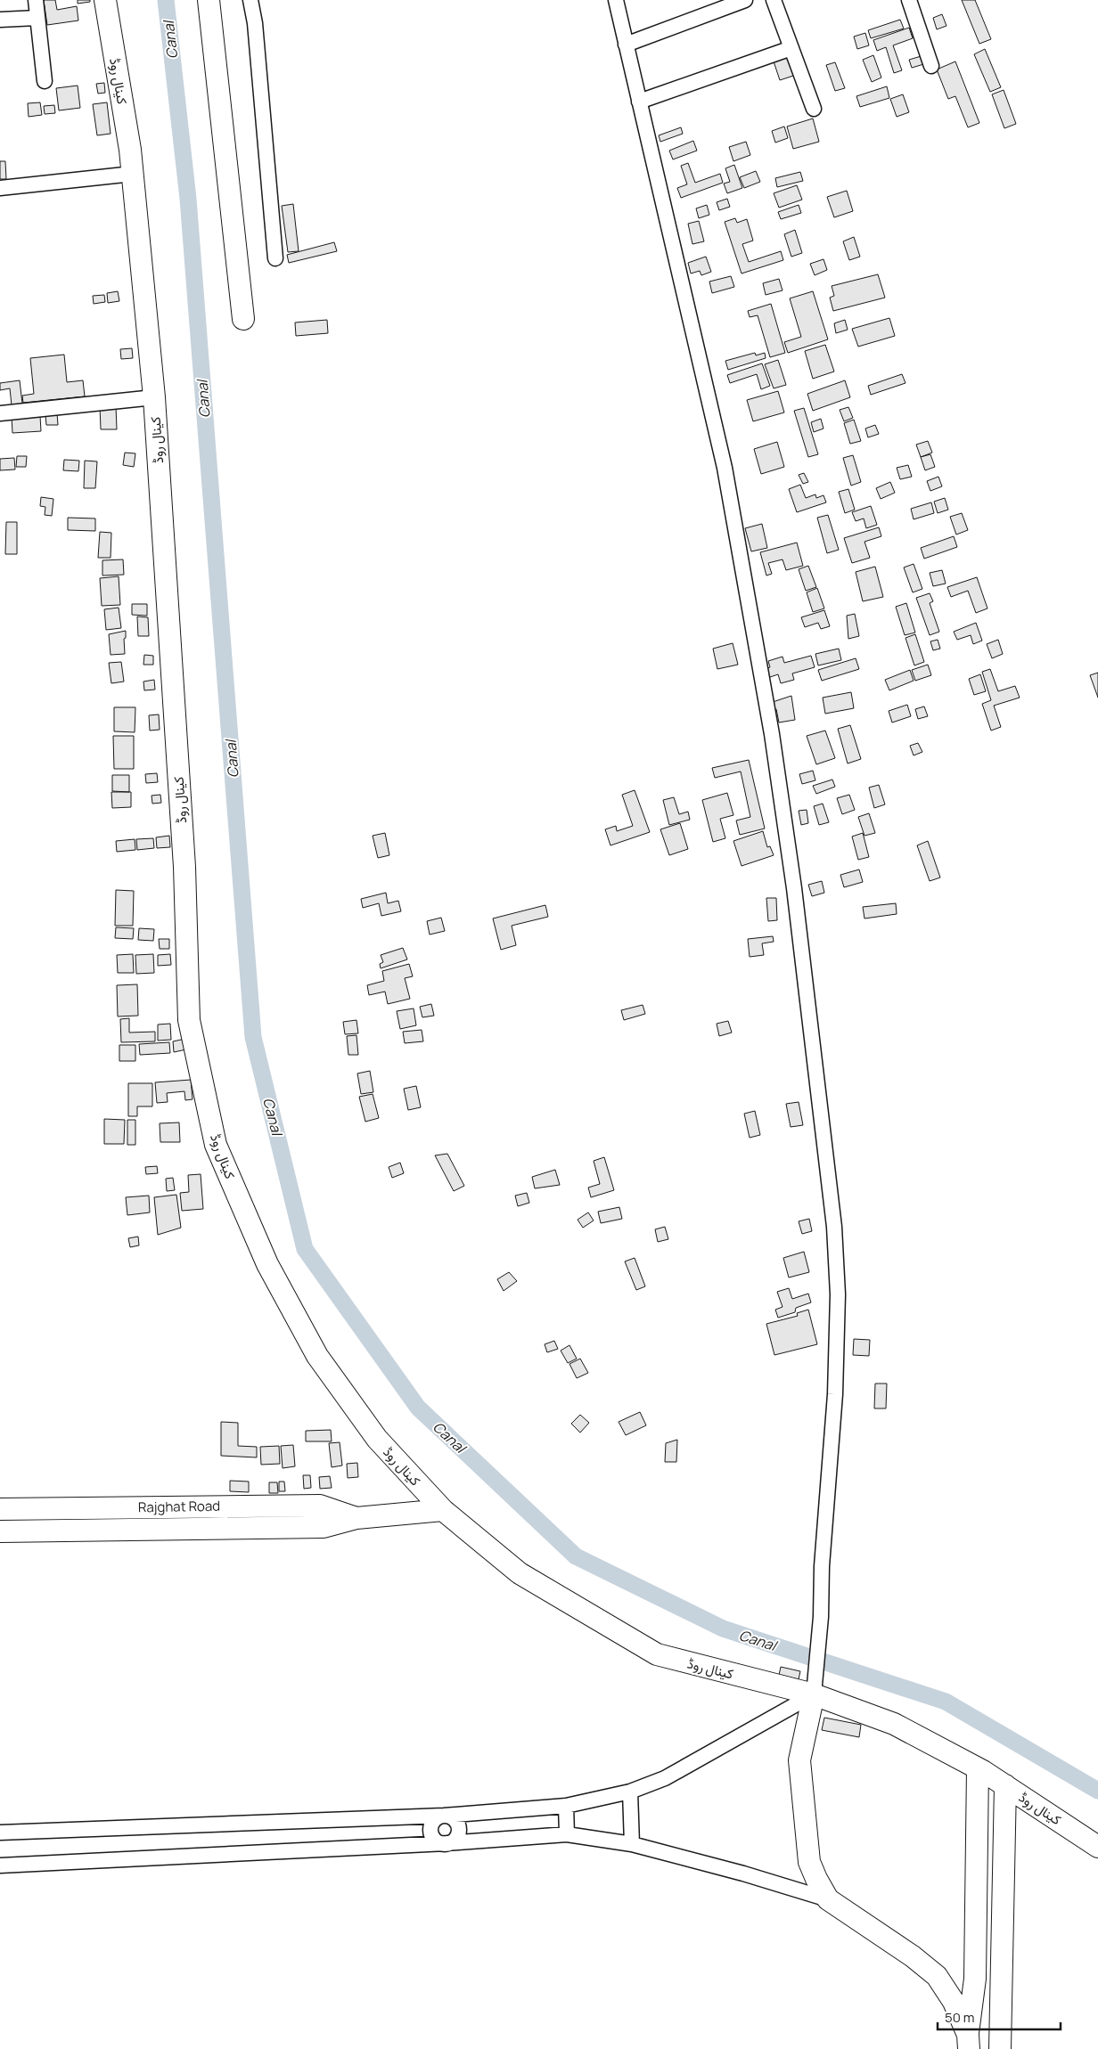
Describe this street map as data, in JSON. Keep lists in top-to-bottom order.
{
  "streets": {
    "street": ["کینال روڈ", "Rajghat Road"]
  },
  "crossings": [
    ["کینال روڈ", "Rajghat Road"]
  ],
  "water": ["Canal"],
  "scale_bar": "50 m"
}
